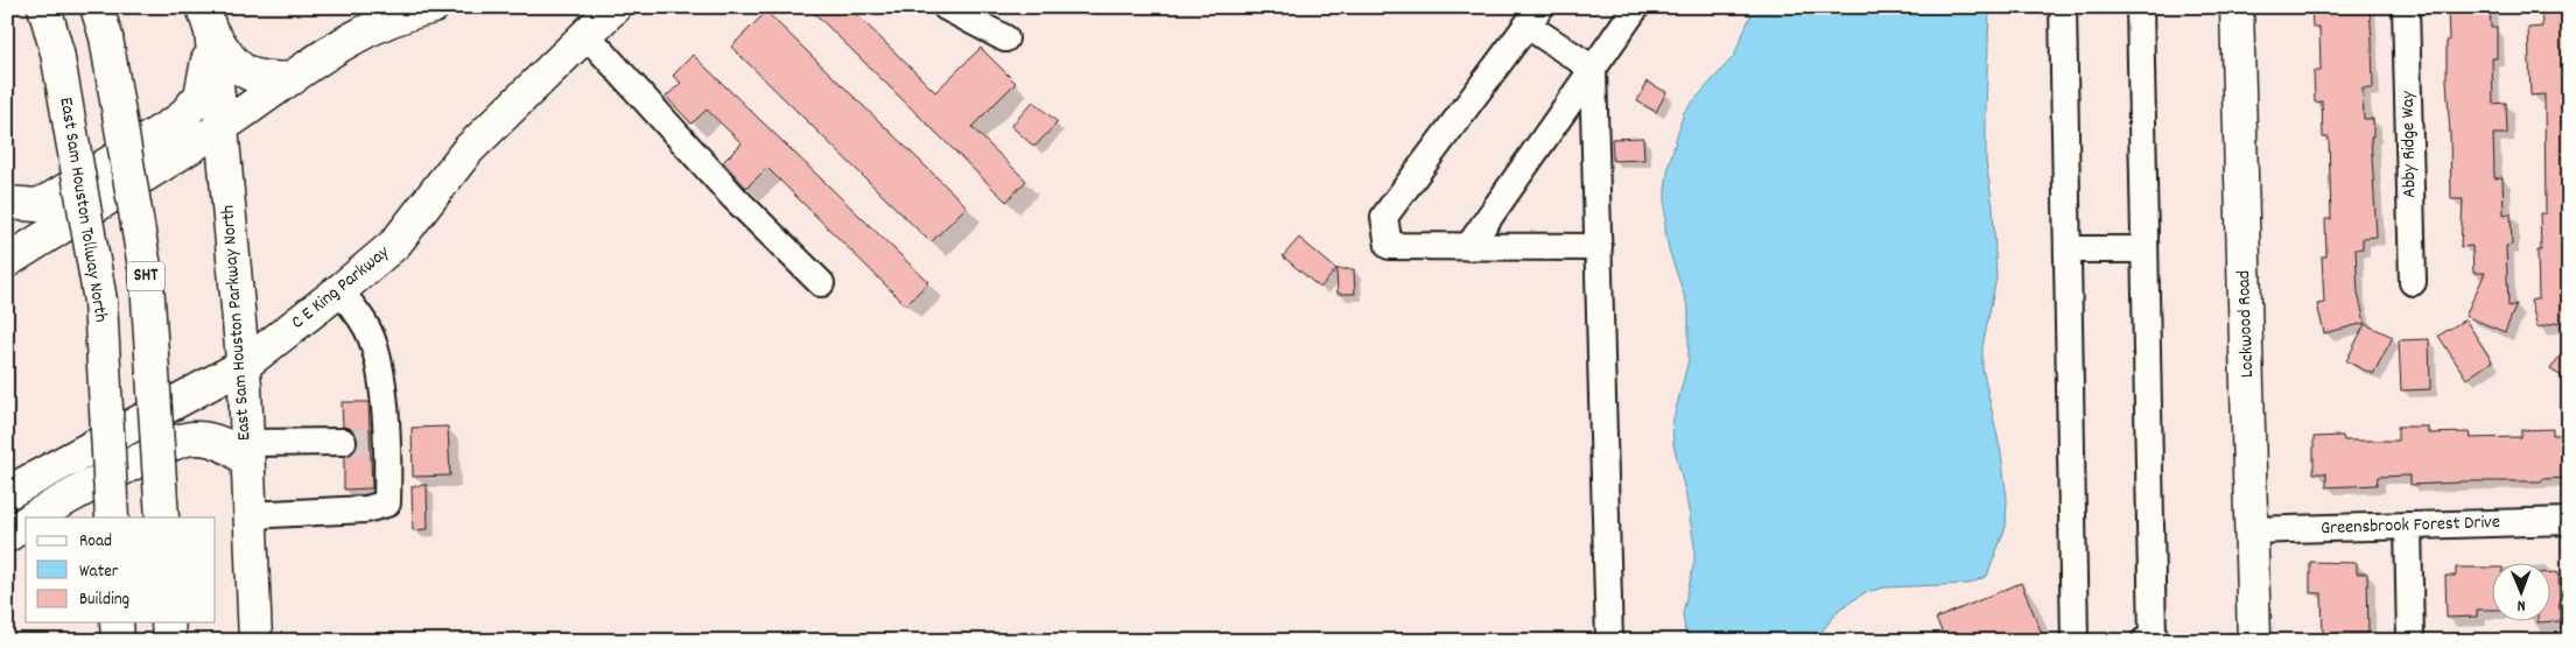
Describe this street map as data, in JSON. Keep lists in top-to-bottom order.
{
  "streets": {
    "main road": [
      "East Sam Houston Tollway North",
      "SHT",
      "C E King Parkway",
      "East Sam Houston Parkway North",
      "Lockwood Road"
    ],
    "street": ["Abby Ridge Way", "Greensbrook Forest Drive"]
  },
  "crossings": [
    ["C E King Parkway", "East Sam Houston Parkway North"],
    ["Lockwood Road", "Greensbrook Forest Drive"]
  ],
  "legend": ["Road", "Water", "Building"],
  "north": "bottom"
}
